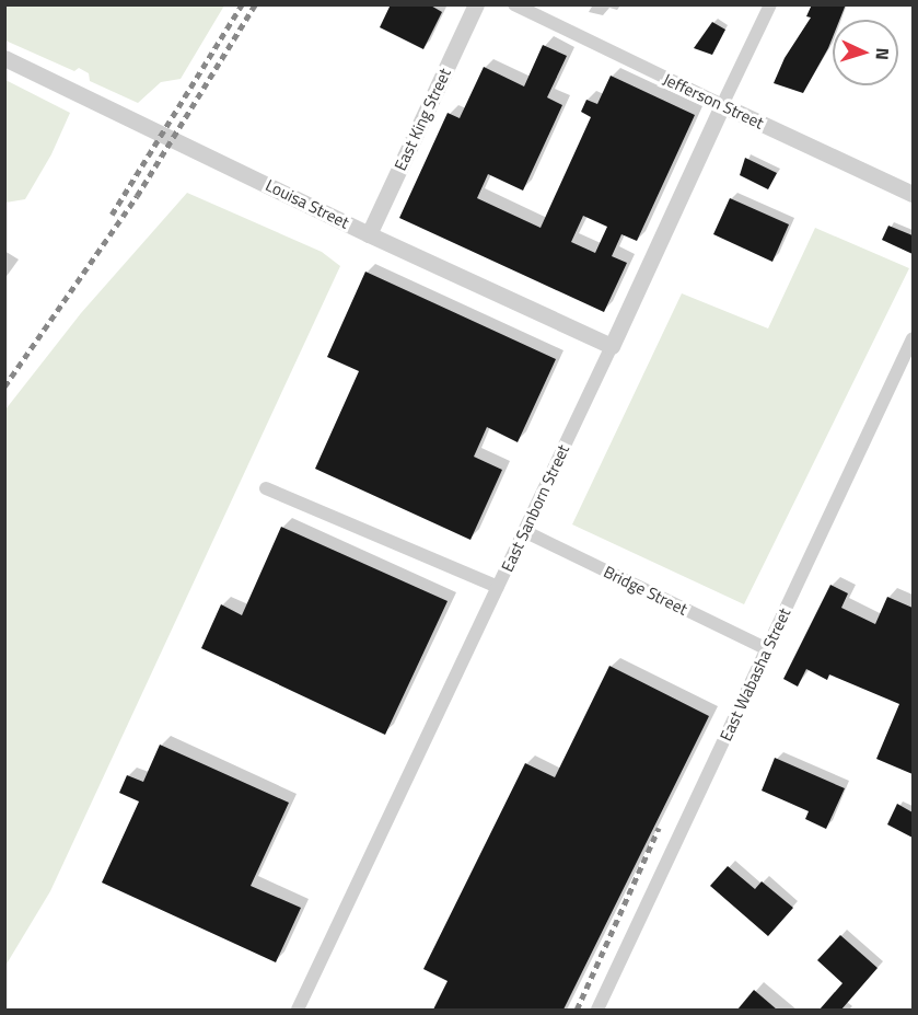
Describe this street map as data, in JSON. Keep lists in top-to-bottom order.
{
  "streets": {
    "street": [
      "Jefferson Street",
      "East King Street",
      "Louisa Street",
      "East Sanborn Street",
      "Bridge Street",
      "East Wabasha Street"
    ]
  },
  "crossings": [
    ["Jefferson Street", "East Sanborn Street"],
    ["East King Street", "Louisa Street"],
    ["Louisa Street", "East Sanborn Street"],
    ["East Sanborn Street", "Bridge Street"],
    ["Bridge Street", "East Wabasha Street"]
  ],
  "north": "right"
}
